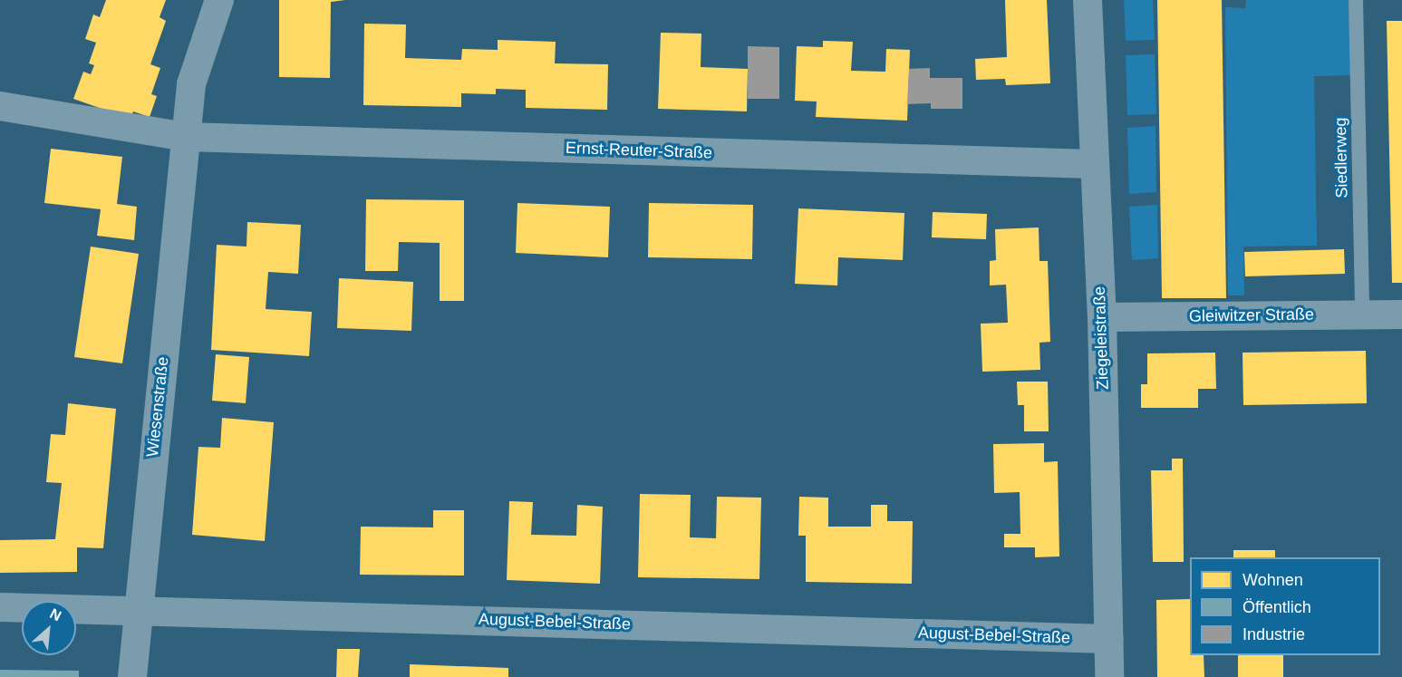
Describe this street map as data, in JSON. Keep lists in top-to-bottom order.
{
  "streets": {
    "street": [
      "Ernst-Reuter-Straße",
      "Gleiwitzer Straße",
      "Ziegeleistraße",
      "Wiesenstraße",
      "August-Bebel-Straße"
    ],
    "lane": ["Siedlerweg"]
  },
  "crossings": [
    ["Ernst-Reuter-Straße", "Ziegeleistraße"],
    ["Ernst-Reuter-Straße", "Wiesenstraße"],
    ["Siedlerweg", "Gleiwitzer Straße"],
    ["Gleiwitzer Straße", "Ziegeleistraße"],
    ["Ziegeleistraße", "August-Bebel-Straße"],
    ["Wiesenstraße", "August-Bebel-Straße"]
  ],
  "legend": ["Wohnen", "Öffentlich", "Industrie"],
  "north": "top right"
}
